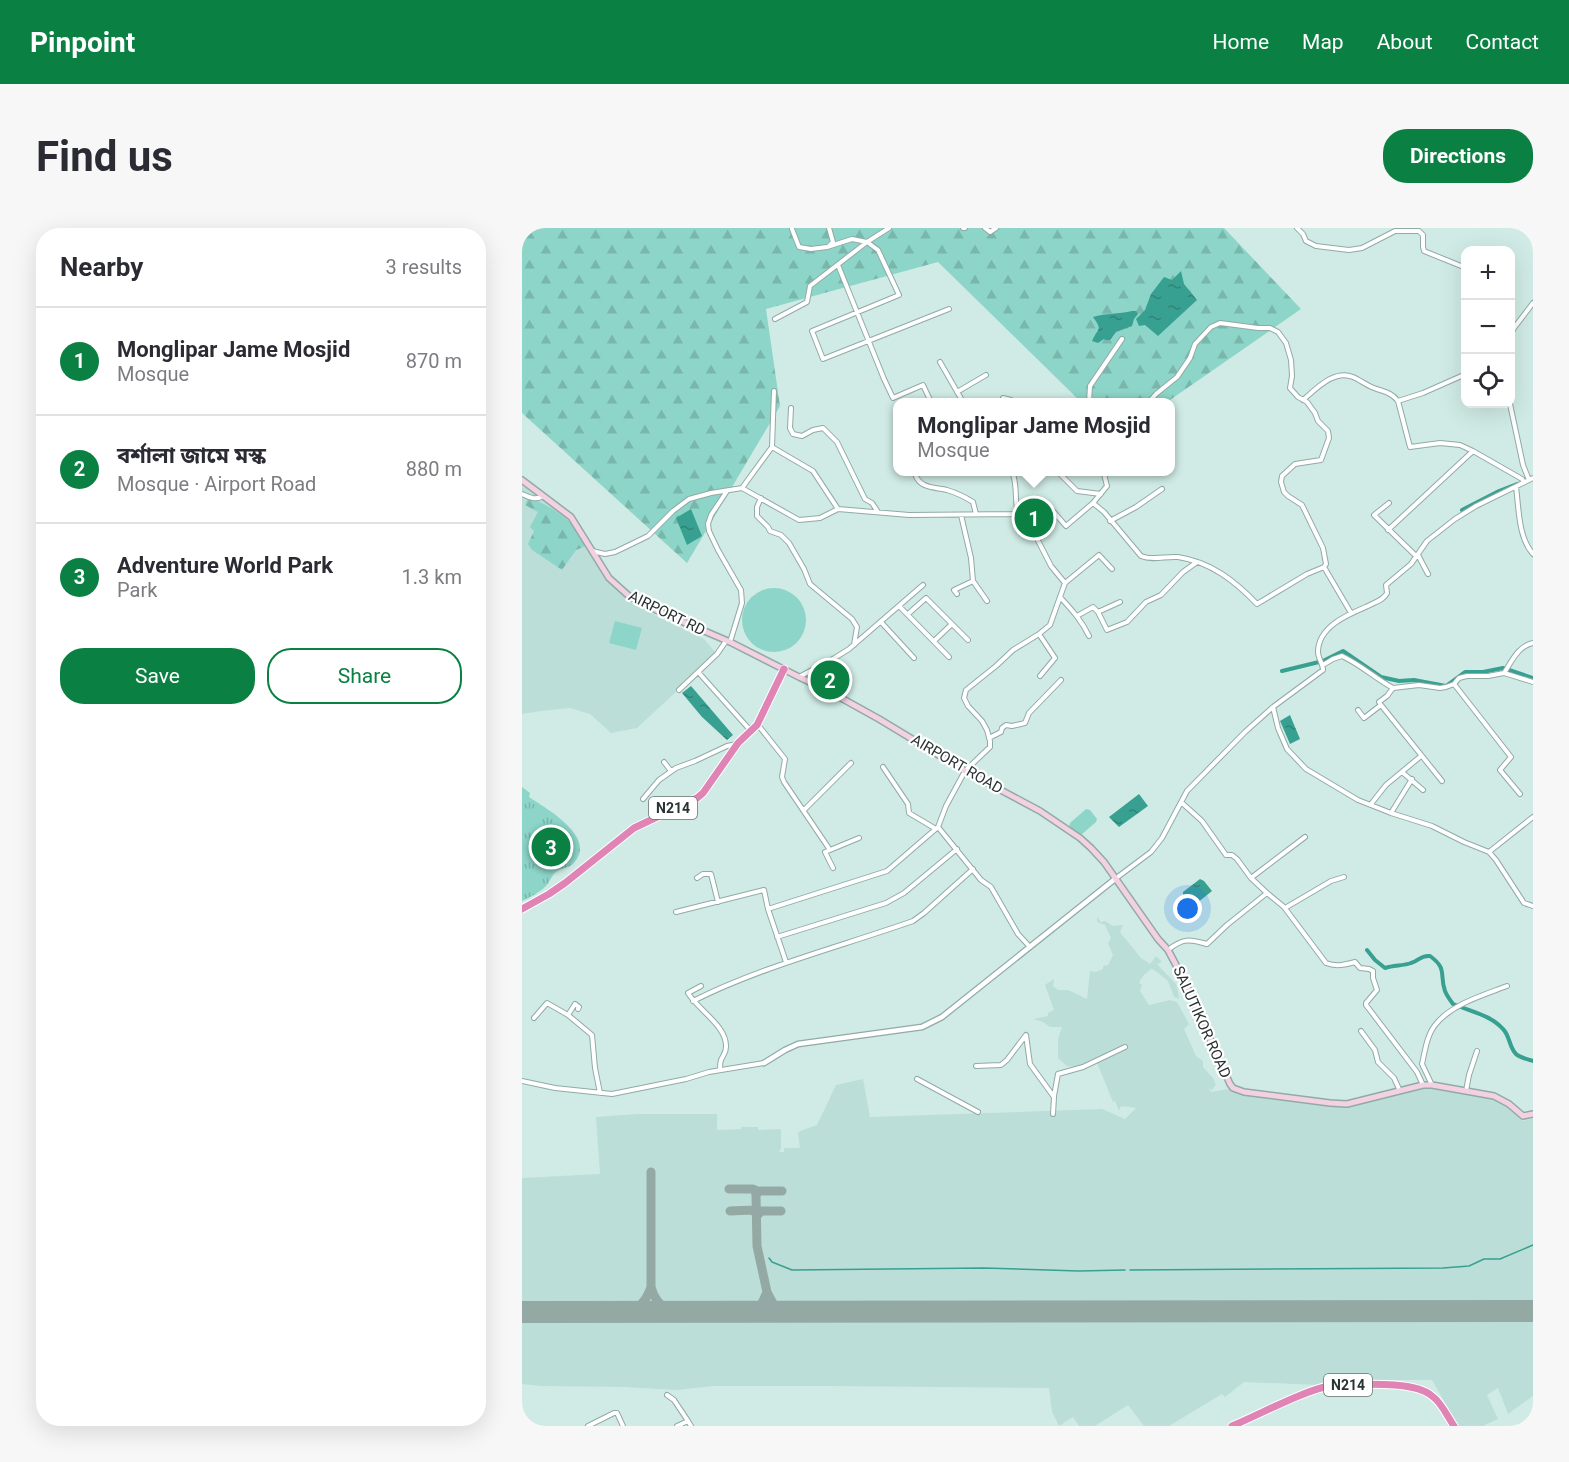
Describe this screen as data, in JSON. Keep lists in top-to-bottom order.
{
  "streets": {
    "highway": ["N214"],
    "main road": ["AIRPORT RD", "AIRPORT ROAD", "SALUTIKOR ROAD"]
  },
  "crossings": [
    ["AIRPORT RD", "AIRPORT ROAD"],
    ["AIRPORT RD", "N214"],
    ["AIRPORT ROAD", "N214"],
    ["AIRPORT ROAD", "SALUTIKOR ROAD"]
  ],
  "page": {
    "header": "Pinpoint",
    "nav": [
      "Home",
      "Map",
      "About",
      "Contact"
    ],
    "buttons": [
      "Directions",
      ["Save", "Share"]
    ],
    "title": "Find us",
    "heading": ["Nearby", "3 results"],
    "map_buttons": ["+", "−"],
    "list": [
      {
        "mark": "1",
        "name": "Monglipar Jame Mosjid",
        "note": "Mosque",
        "value": "870 m"
      },
      {
        "mark": "2",
        "name": "বর্শালা জামে মস্ক",
        "note": "Mosque · Airport Road",
        "value": "880 m"
      },
      {
        "mark": "3",
        "name": "Adventure World Park",
        "note": "Park",
        "value": "1.3 km"
      }
    ],
    "popup": ["Monglipar Jame Mosjid", "Mosque"],
    "pins": ["1", "2", "3"]
  }
}
